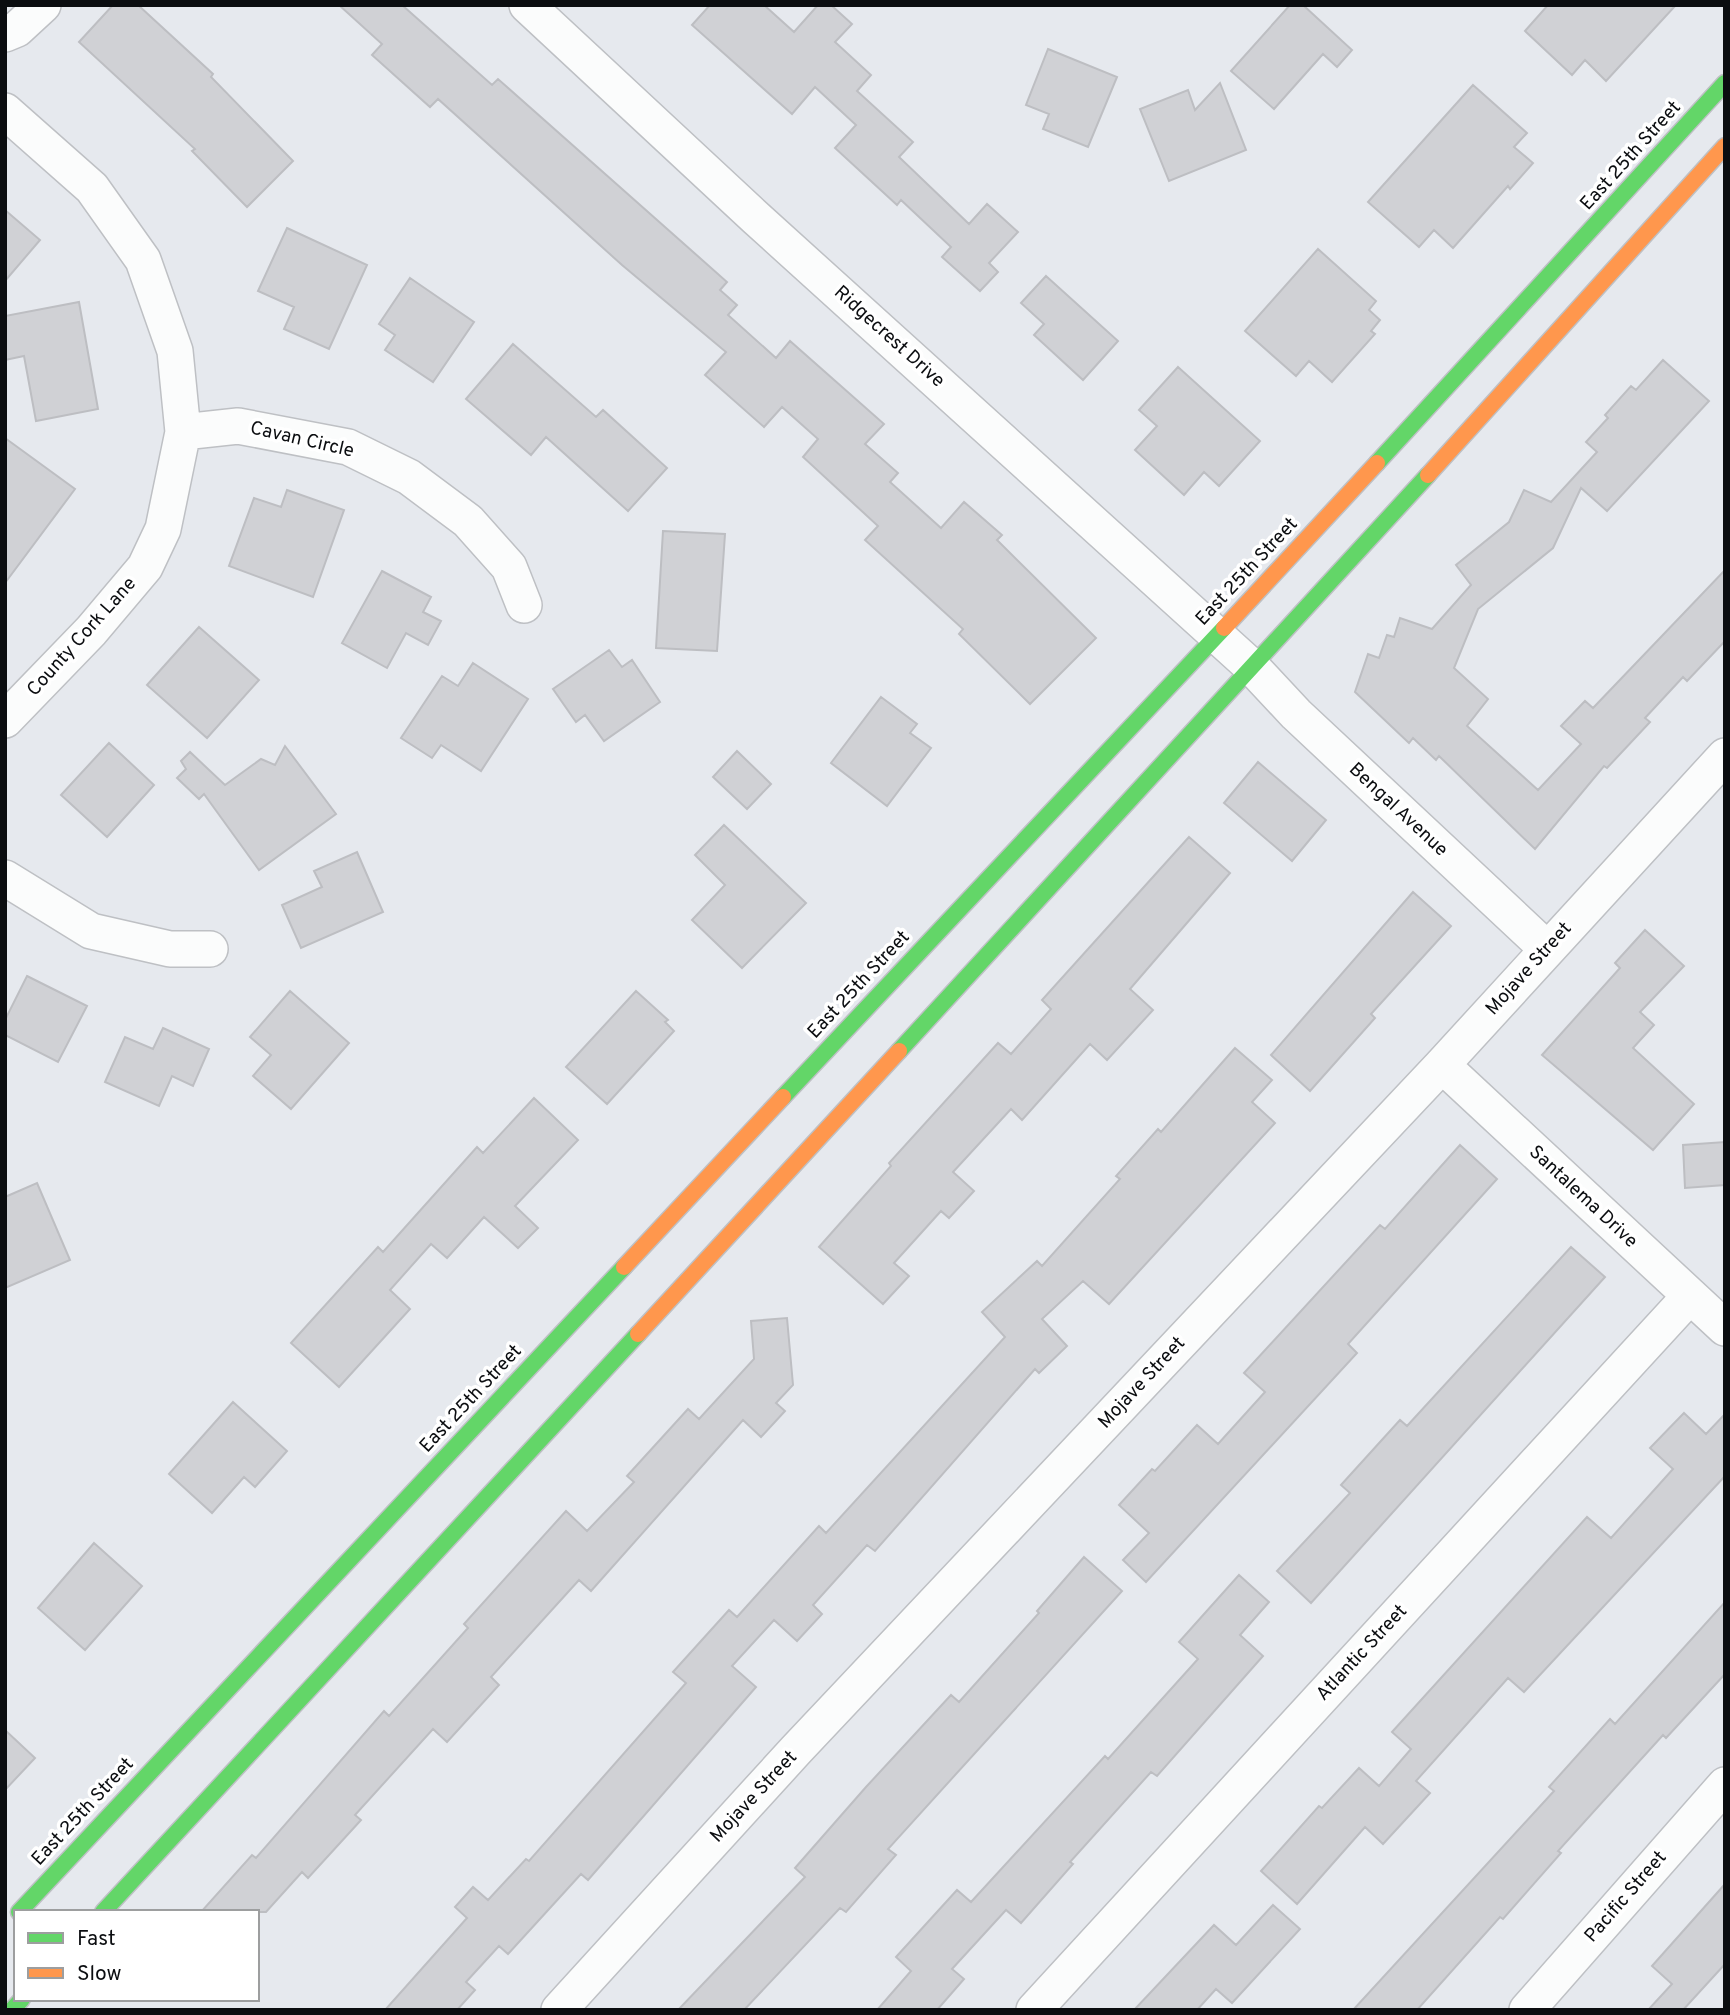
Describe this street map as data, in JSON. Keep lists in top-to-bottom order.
{
  "streets": {
    "street": [
      "East 25th Street",
      "Ridgecrest Drive",
      "Cavan Circle",
      "County Cork Lane",
      "Bengal Avenue",
      "Mojave Street",
      "Santalema Drive",
      "Atlantic Street",
      "Pacific Street"
    ]
  },
  "crossings": [
    ["East 25th Street", "Ridgecrest Drive"],
    ["Ridgecrest Drive", "Bengal Avenue"],
    ["Cavan Circle", "County Cork Lane"],
    ["Bengal Avenue", "Mojave Street"],
    ["Mojave Street", "Santalema Drive"],
    ["Santalema Drive", "Atlantic Street"]
  ],
  "legend": ["Fast", "Slow"]
}
